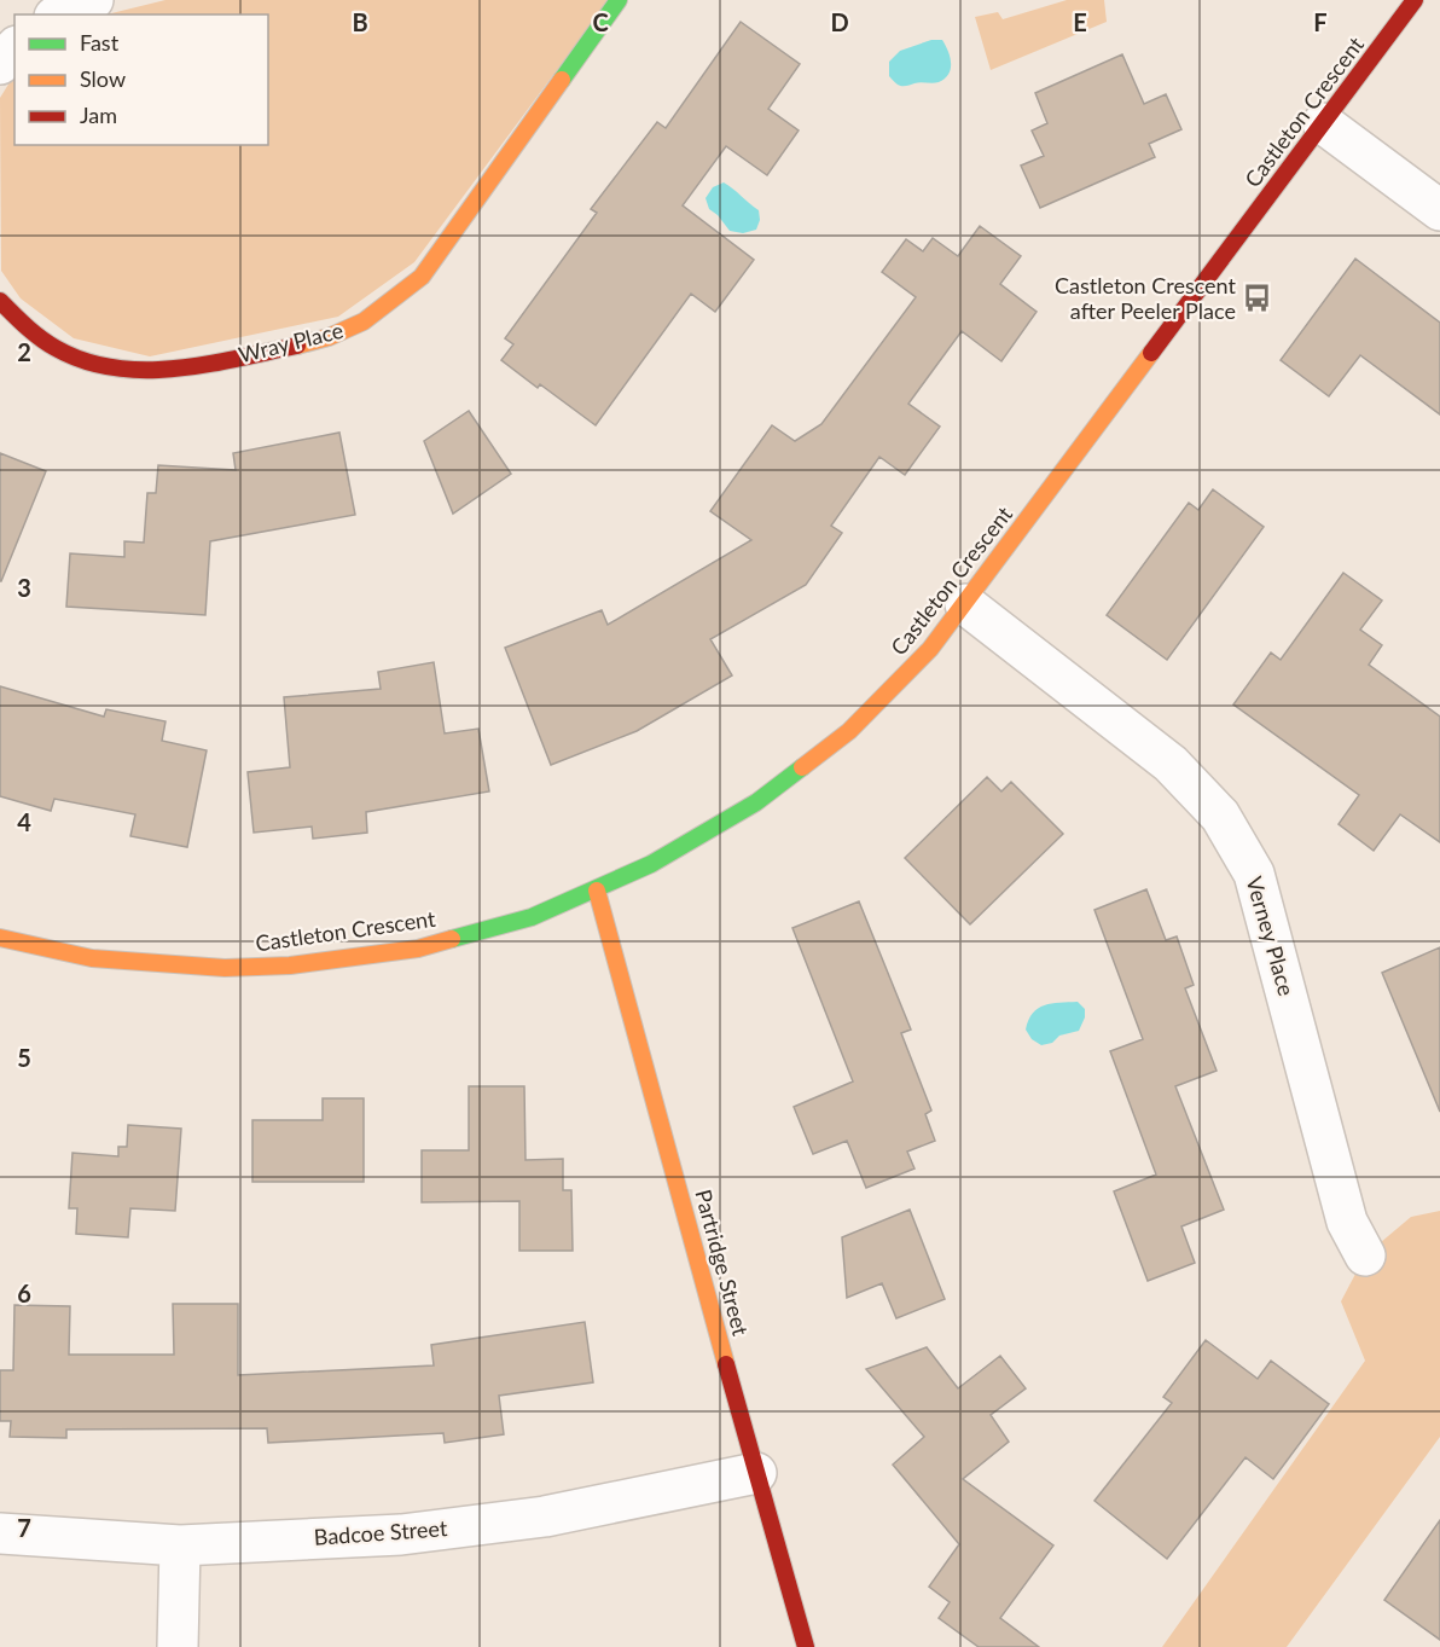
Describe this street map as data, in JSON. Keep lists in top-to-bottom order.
{
  "streets": {
    "street": [
      "Castleton Crescent",
      "Wray Place",
      "Verney Place",
      "Partridge Street",
      "Badcoe Street"
    ]
  },
  "crossings": [
    ["Castleton Crescent", "Verney Place"],
    ["Castleton Crescent", "Partridge Street"],
    ["Partridge Street", "Badcoe Street"]
  ],
  "places": {
    "bus stop": ["Castleton Crescent after Peeler Place"]
  },
  "legend": ["Fast", "Slow", "Jam"],
  "grid": {
    "columns": [
      "B",
      "C",
      "D",
      "E",
      "F"
    ],
    "rows": [
      "2",
      "3",
      "4",
      "5",
      "6",
      "7"
    ]
  }
}
